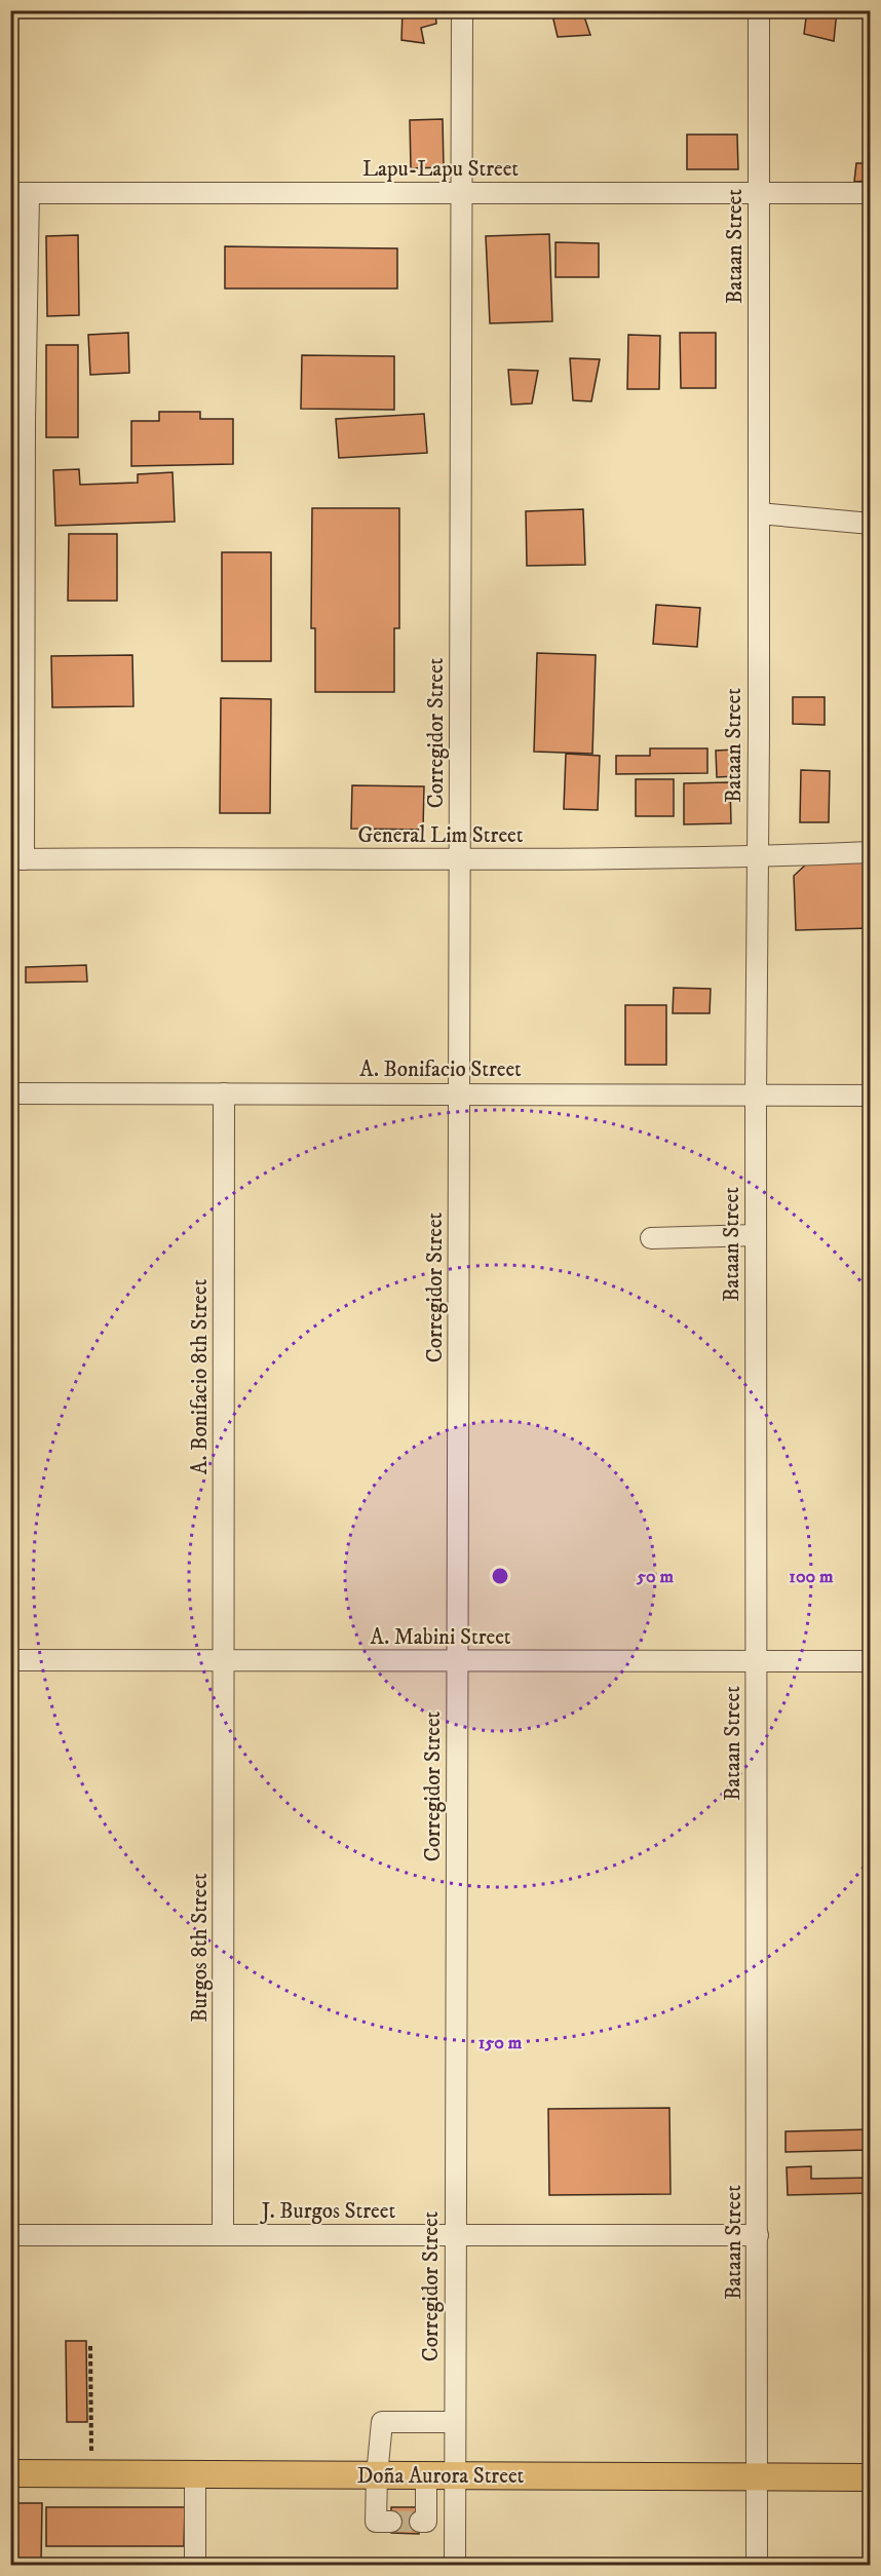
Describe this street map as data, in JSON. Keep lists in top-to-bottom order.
{
  "streets": {
    "main road": ["Doña Aurora Street"],
    "street": [
      "Lapu-Lapu Street",
      "Bataan Street",
      "Corregidor Street",
      "General Lim Street",
      "A. Bonifacio Street",
      "A. Bonifacio 8th Street",
      "A. Mabini Street",
      "Burgos 8th Street",
      "J. Burgos Street"
    ]
  },
  "crossings": [
    ["Lapu-Lapu Street", "Bataan Street"],
    ["Lapu-Lapu Street", "Corregidor Street"],
    ["Bataan Street", "General Lim Street"],
    ["Bataan Street", "A. Bonifacio Street"],
    ["Bataan Street", "A. Mabini Street"],
    ["Bataan Street", "J. Burgos Street"],
    ["Bataan Street", "Doña Aurora Street"],
    ["Corregidor Street", "General Lim Street"],
    ["Corregidor Street", "A. Bonifacio Street"],
    ["Corregidor Street", "A. Mabini Street"],
    ["Corregidor Street", "J. Burgos Street"],
    ["Corregidor Street", "Doña Aurora Street"],
    ["A. Bonifacio Street", "A. Bonifacio 8th Street"],
    ["A. Bonifacio 8th Street", "A. Mabini Street"],
    ["A. Bonifacio 8th Street", "Burgos 8th Street"],
    ["A. Mabini Street", "Burgos 8th Street"],
    ["Burgos 8th Street", "J. Burgos Street"]
  ],
  "rings": ["50 m", "100 m", "150 m"]
}
